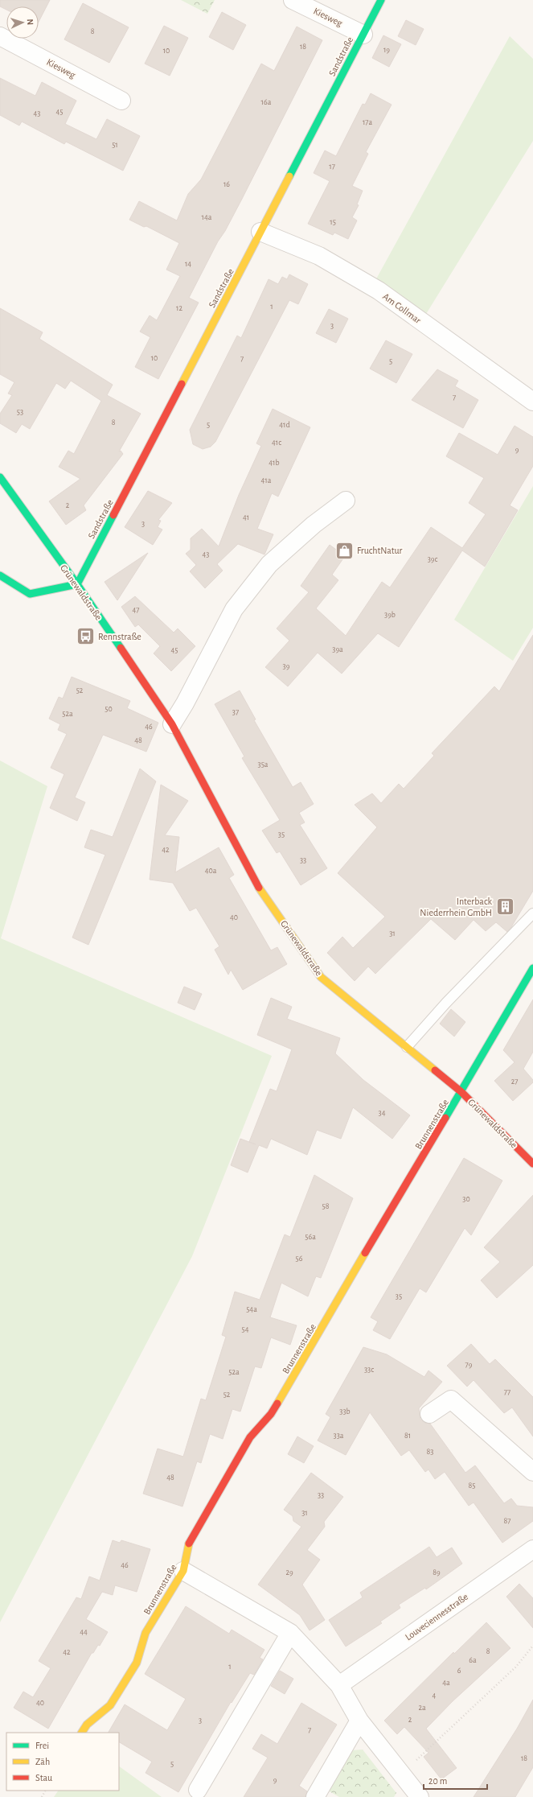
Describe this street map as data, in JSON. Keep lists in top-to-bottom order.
{
  "streets": {
    "street": [
      "Kiesweg",
      "Sandstraße",
      "Am Collmar",
      "Grünewaldstraße",
      "Brunnenstraße",
      "Louveciennesstraße"
    ]
  },
  "crossings": [
    ["Kiesweg", "Sandstraße"],
    ["Sandstraße", "Am Collmar"],
    ["Sandstraße", "Grünewaldstraße"],
    ["Grünewaldstraße", "Brunnenstraße"]
  ],
  "places": {
    "shop": ["FruchtNatur"],
    "bus stop": ["Rennstraße"],
    "building": ["Interback Niederrhein GmbH"]
  },
  "house_numbers": [
    "8",
    "18",
    "19",
    "10",
    "16a",
    "45",
    "43",
    "17a",
    "51",
    "17",
    "16",
    "14a",
    "15",
    "14",
    "1",
    "12",
    "3",
    "10",
    "7",
    "5",
    "7",
    "53",
    "8",
    "5",
    "41d",
    "41c",
    "9",
    "41b",
    "41a",
    "2",
    "41",
    "3",
    "43",
    "39c",
    "47",
    "39b",
    "39a",
    "45",
    "39",
    "52",
    "50",
    "37",
    "52a",
    "46",
    "48",
    "35a",
    "35",
    "42",
    "33",
    "40a",
    "40",
    "31",
    "27",
    "34",
    "30",
    "58",
    "56a",
    "56",
    "35",
    "54a",
    "54",
    "79",
    "33c",
    "52a",
    "77",
    "52",
    "33b",
    "33a",
    "81",
    "83",
    "48",
    "85",
    "33",
    "31",
    "87",
    "46",
    "29",
    "89",
    "44",
    "8",
    "42",
    "6a",
    "1",
    "6",
    "4a",
    "4",
    "40",
    "2a",
    "2",
    "3",
    "7",
    "18",
    "5",
    "9"
  ],
  "legend": ["Frei", "Zäh", "Stau"],
  "scale_bar": "20 m",
  "north": "right"
}
